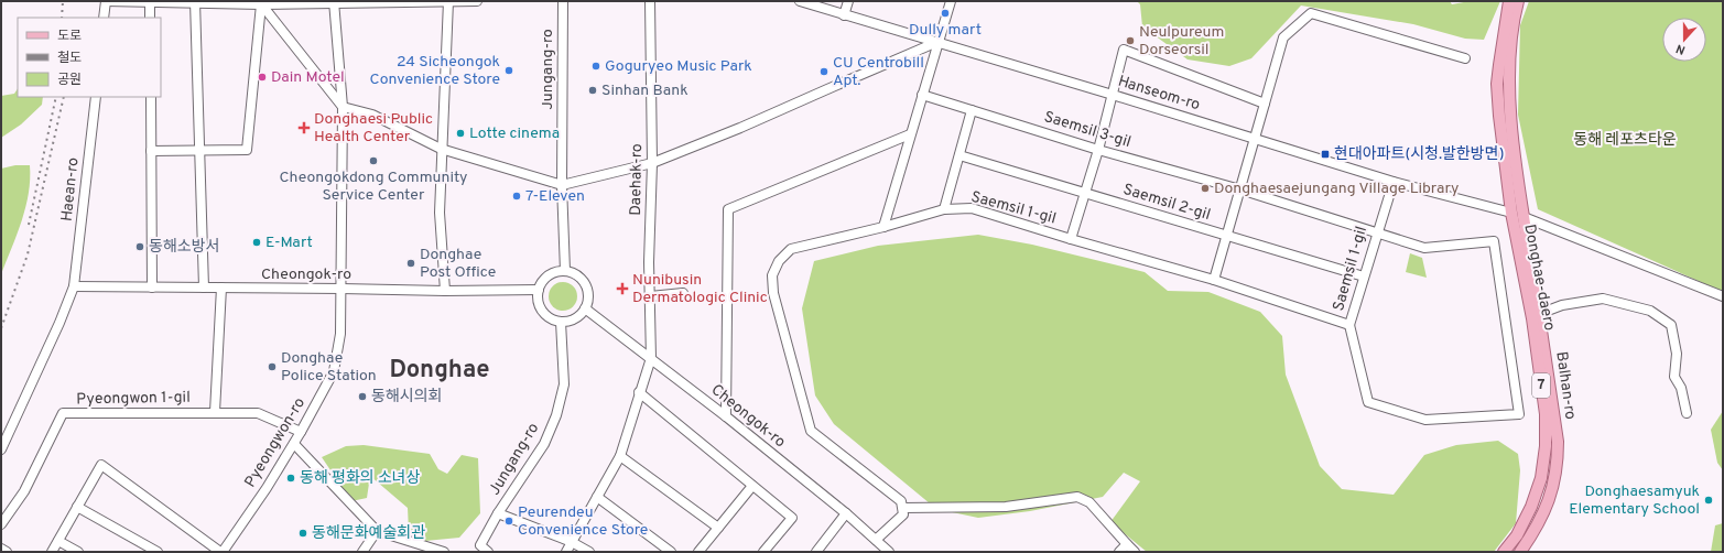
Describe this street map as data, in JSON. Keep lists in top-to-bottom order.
{
  "streets": {
    "main road": ["Donghae-daero", "7", "Balhan-ro"],
    "street": [
      "Jungang-ro",
      "Hanseom-ro",
      "Saemsil 3-gil",
      "Daehak-ro",
      "Haean-ro",
      "Saemsil 2-gil",
      "Saemsil 1-gil",
      "Cheongok-ro",
      "Pyeongwon 1-gil",
      "Pyeongwon-ro"
    ]
  },
  "crossings": [
    ["Jungang-ro", "Cheongok-ro"],
    ["Hanseom-ro", "Saemsil 1-gil"],
    ["Hanseom-ro", "Donghae-daero"],
    ["Saemsil 3-gil", "Saemsil 1-gil"],
    ["Daehak-ro", "Cheongok-ro"],
    ["Haean-ro", "Cheongok-ro"],
    ["Saemsil 2-gil", "Saemsil 1-gil"],
    ["Cheongok-ro", "Pyeongwon-ro"],
    ["Donghae-daero", "Balhan-ro"],
    ["Pyeongwon 1-gil", "Pyeongwon-ro"]
  ],
  "districts": ["Donghae"],
  "parks": ["동해 레포츠타운"],
  "places": {
    "other": [
      "Dully mart",
      "Neulpureum Dorseorsil",
      "Goguryeo Music Park",
      "24 Sicheongok Convenience Store",
      "CU Centrobill Apt.",
      "Dain Motel",
      "Sinhan Bank",
      "Lotte cinema",
      "Cheongokdong Community Service Center",
      "Donghaesaejungang Village Library",
      "7-Eleven",
      "E-Mart",
      "동해소방서",
      "Donghae Post Office",
      "Donghae Police Station",
      "동해시의회",
      "동해 평화의 소녀상",
      "Donghaesamyuk Elementary School",
      "Peurendeu Convenience Store",
      "동해문화예술회관"
    ],
    "health": ["Donghaesi Public Health Center", "Nunibusin Dermatologic Clinic"],
    "transit": ["현대아파트(시청.발한방면)"]
  },
  "legend": ["도로", "철도", "공원"],
  "north": "bottom"
}
